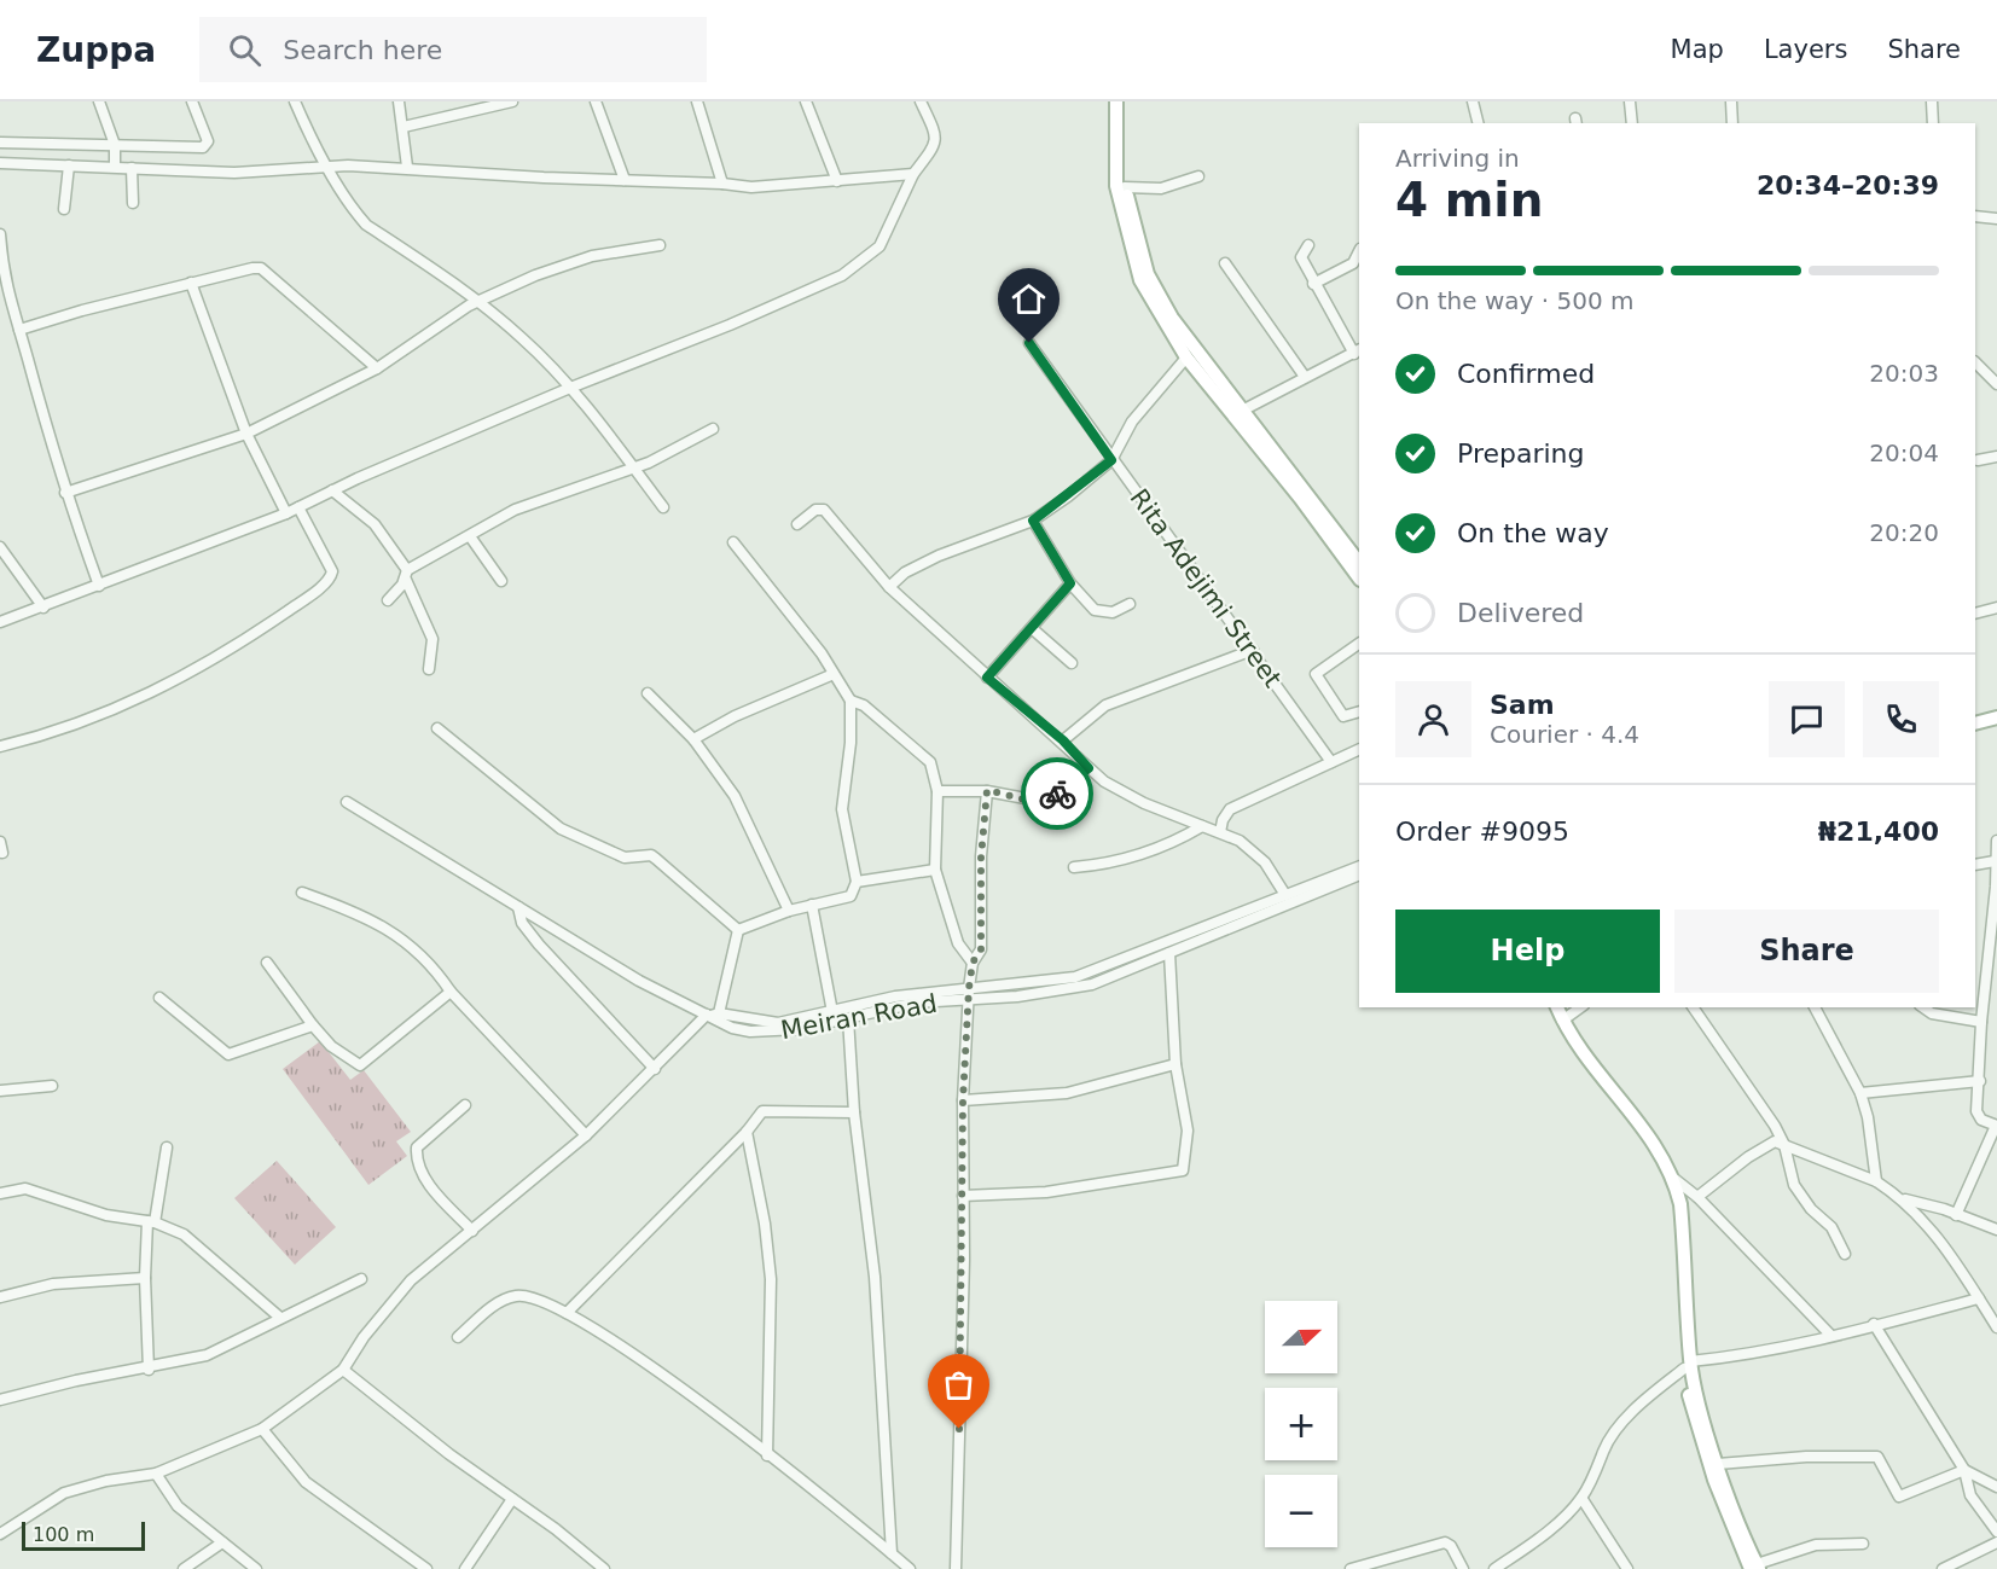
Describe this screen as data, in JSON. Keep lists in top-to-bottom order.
{
  "streets": {
    "street": ["Rita Adejimi Street", "Meiran Road"]
  },
  "scale_bar": "100 m",
  "north": "right",
  "page": {
    "header": "Zuppa",
    "search": "Search here",
    "nav": ["Map", "Layers", "Share"],
    "heading": ["4 min", "Arriving in", "20:34–20:39"],
    "panel": [
      "Sam",
      "Courier · 4.4",
      "Order #9095",
      "₦21,400"
    ],
    "bar": "On the way · 500 m",
    "list": [
      ["Confirmed", "20:03"],
      ["Preparing", "20:04"],
      ["On the way", "20:20"],
      "Delivered"
    ],
    "buttons": ["Help", "Share"],
    "map_buttons": ["+", "−"],
    "scale": "100 m"
  }
}
